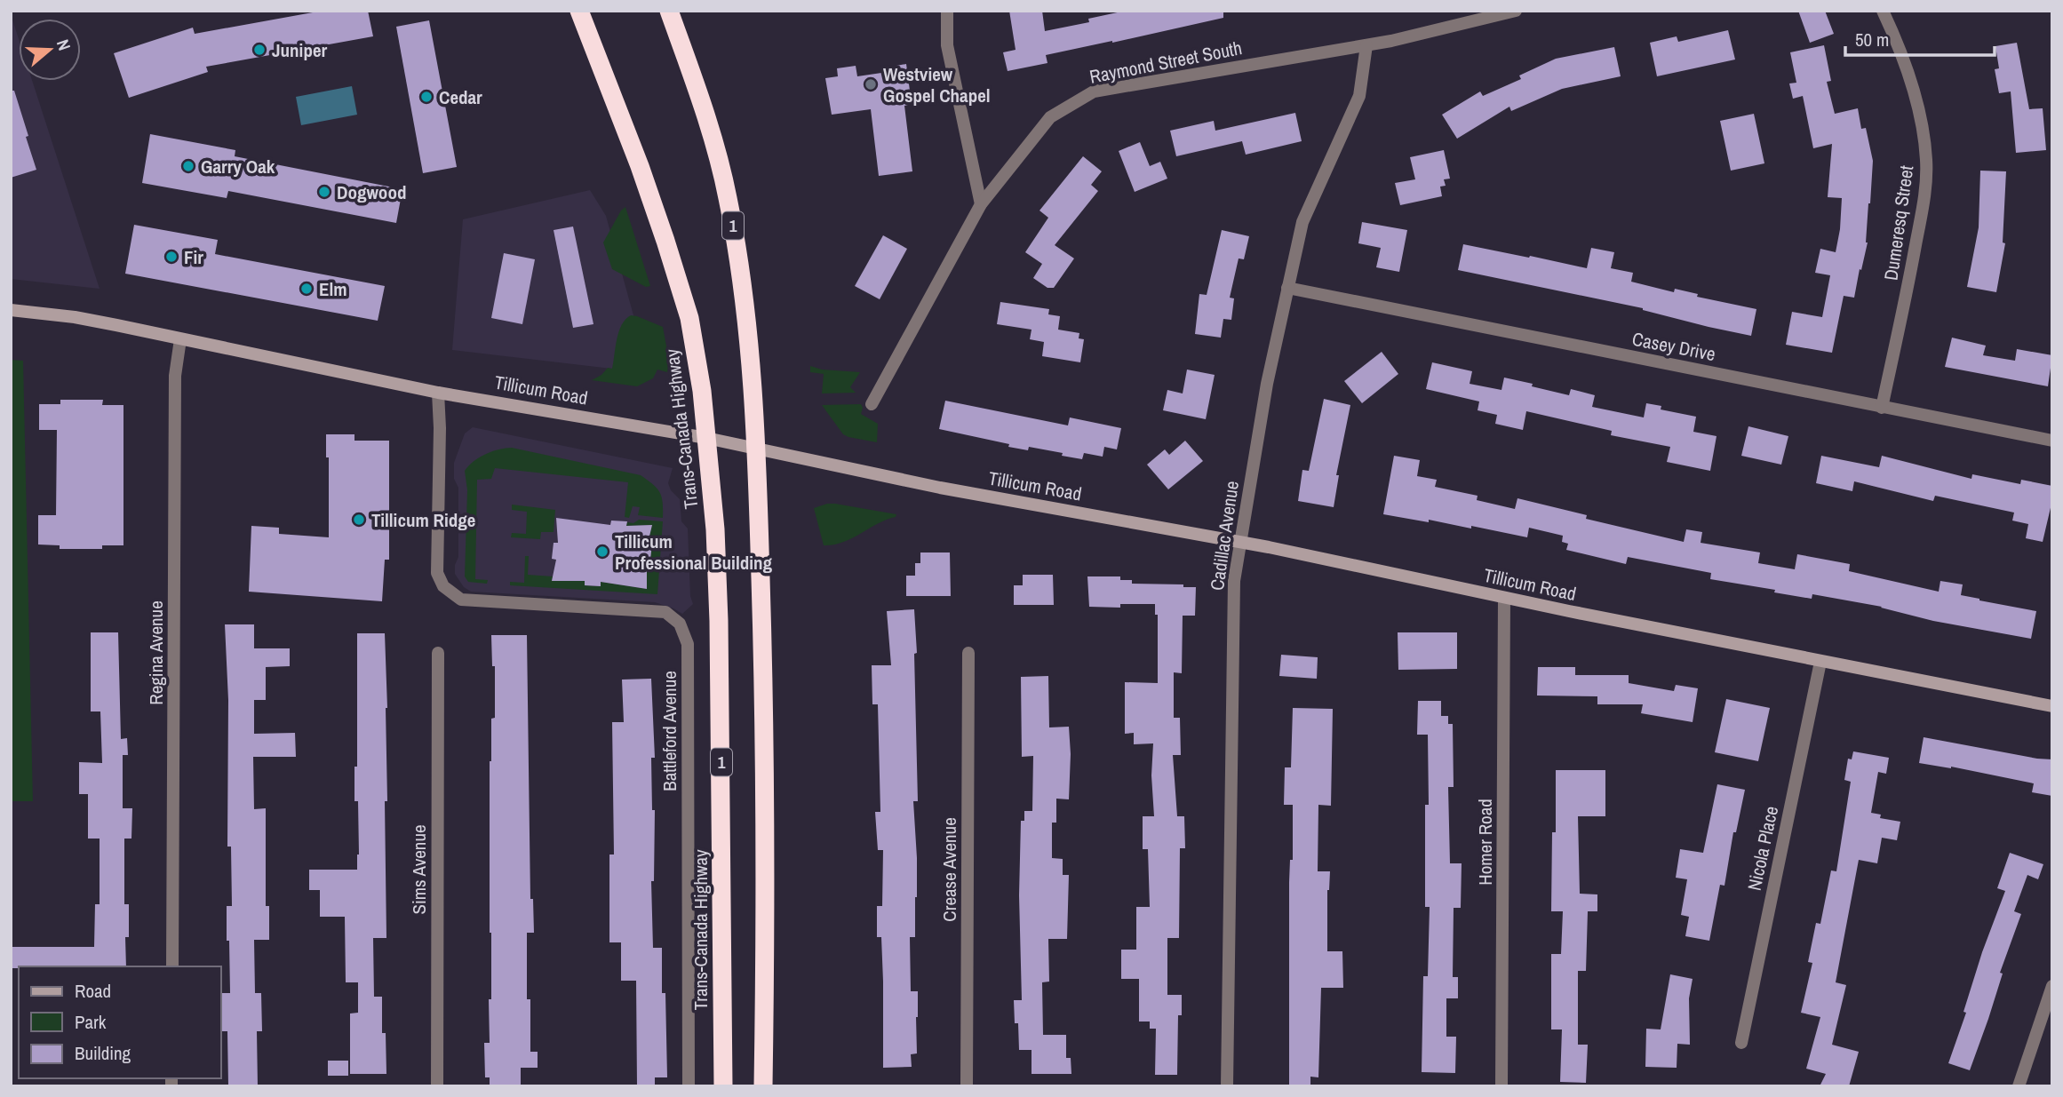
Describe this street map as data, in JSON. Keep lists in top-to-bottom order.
{
  "streets": {
    "highway": ["1", "Trans-Canada Highway"],
    "main road": ["Tillicum Road"],
    "street": [
      "Raymond Street South",
      "Dumeresq Street",
      "Casey Drive",
      "Cadillac Avenue",
      "Regina Avenue",
      "Battleford Avenue",
      "Homer Road",
      "Nicola Place",
      "Sims Avenue",
      "Crease Avenue"
    ]
  },
  "crossings": [
    ["Raymond Street South", "Cadillac Avenue"],
    ["Dumeresq Street", "Casey Drive"],
    ["1", "Tillicum Road"],
    ["Casey Drive", "Cadillac Avenue"],
    ["Tillicum Road", "Trans-Canada Highway"],
    ["Tillicum Road", "Cadillac Avenue"],
    ["Tillicum Road", "Regina Avenue"],
    ["Tillicum Road", "Battleford Avenue"],
    ["Tillicum Road", "Homer Road"],
    ["Tillicum Road", "Nicola Place"]
  ],
  "places": [
    "Juniper",
    "Westview Gospel Chapel",
    "Cedar",
    "Garry Oak",
    "Dogwood",
    "Fir",
    "Elm",
    "Tillicum Ridge",
    "Tillicum Professional Building"
  ],
  "legend": ["Road", "Park", "Building"],
  "scale_bar": "50 m",
  "north": "right"
}
